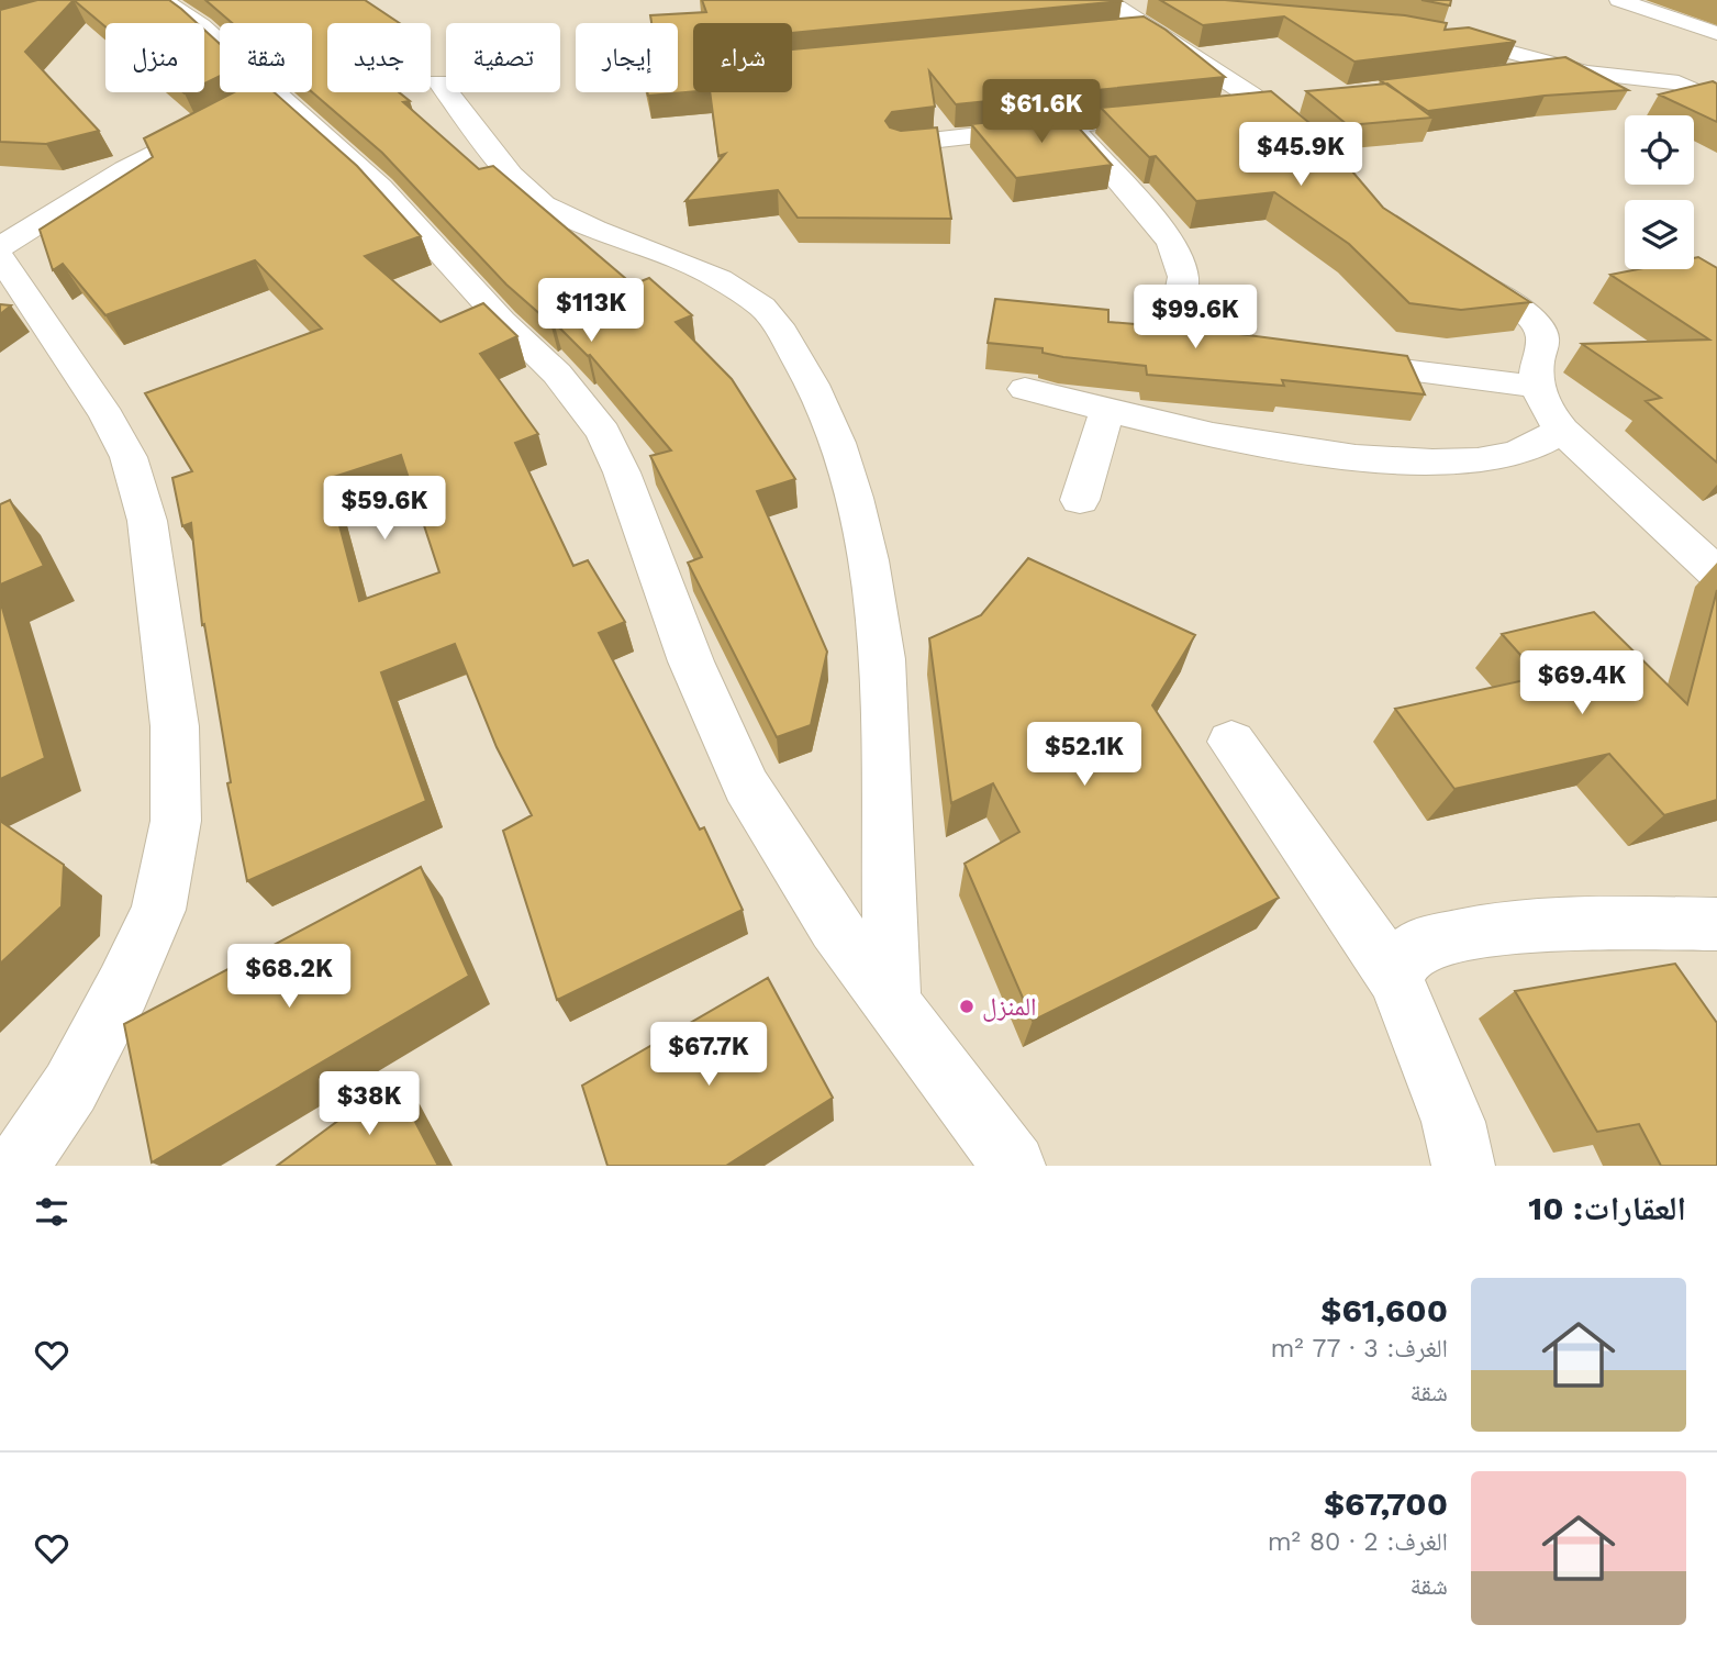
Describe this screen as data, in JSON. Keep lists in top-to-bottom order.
{
  "places": ["المنزل"],
  "page": {
    "chip": [
      "شراء",
      "إيجار",
      "تصفية",
      "جديد",
      "شقة",
      "منزل"
    ],
    "price": [
      "$61.6K",
      "$45.9K",
      "$113K",
      "$99.6K",
      "$59.6K",
      "$69.4K",
      "$52.1K",
      "$68.2K",
      "$67.7K",
      "$38K"
    ],
    "heading": "العقارات: 10",
    "list": [
      {
        "name": "$61,600",
        "note": "الغرف: 3 · 77 m² · شقة"
      },
      {
        "name": "$67,700",
        "note": "الغرف: 2 · 80 m² · شقة"
      }
    ]
  }
}
